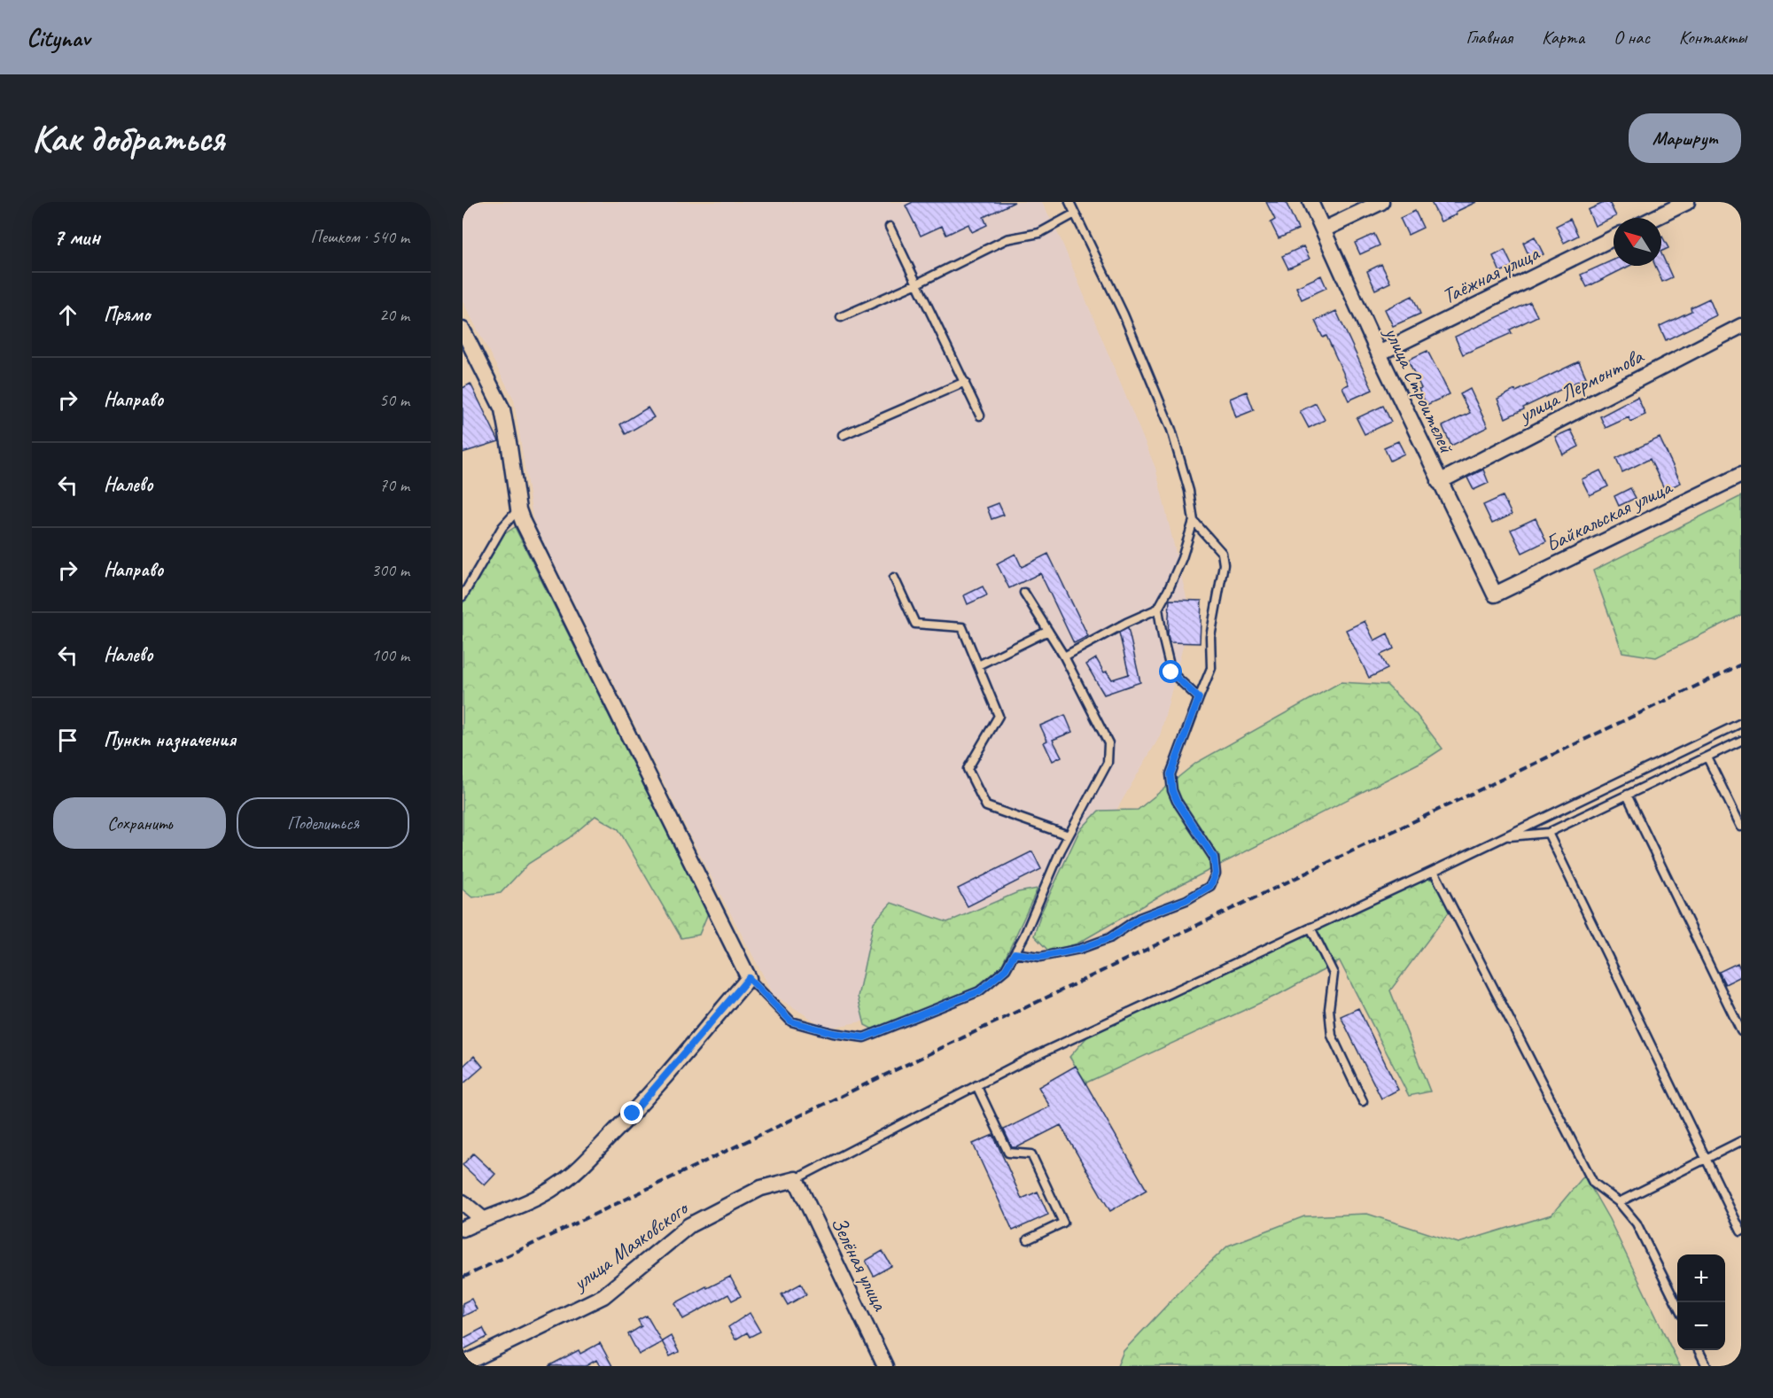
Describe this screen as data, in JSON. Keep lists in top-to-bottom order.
{
  "streets": {
    "street": [
      "Таёжная улица",
      "улица Лермонтова",
      "улица Строителей",
      "Байкальская улица",
      "улица Маяковского",
      "Зелёная улица"
    ]
  },
  "crossings": [
    ["Таёжная улица", "улица Строителей"],
    ["улица Лермонтова", "улица Строителей"],
    ["улица Строителей", "Байкальская улица"],
    ["улица Маяковского", "Зелёная улица"]
  ],
  "north": "top left",
  "page": {
    "header": "Citynav",
    "nav": [
      "Главная",
      "Карта",
      "О нас",
      "Контакты"
    ],
    "buttons": [
      "Маршрут",
      ["Сохранить", "Поделиться"]
    ],
    "title": "Как добраться",
    "heading": ["7 мин", "Пешком · 540 m"],
    "list": [
      ["Прямо", "20 m"],
      ["Направо", "50 m"],
      ["Налево", "70 m"],
      ["Направо", "300 m"],
      ["Налево", "100 m"],
      "Пункт назначения"
    ],
    "map_buttons": ["+", "−"]
  }
}
